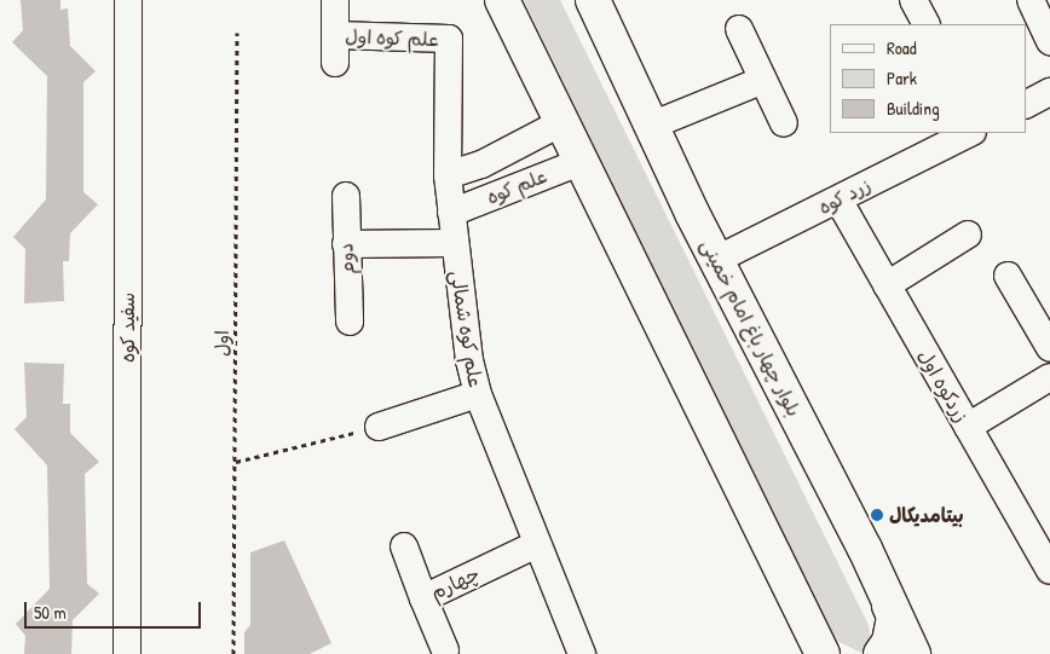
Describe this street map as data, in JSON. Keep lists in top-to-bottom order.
{
  "streets": {
    "main road": ["بلوار چهار باغ امام خمینی"],
    "street": [
      "علم کوه اول",
      "علم کوه",
      "زرد کوه",
      "دوم",
      "سفید کوه",
      "علم کوه شمالی",
      "زردکوه اول",
      "چهارم"
    ],
    "path": ["اول"]
  },
  "crossings": [
    ["علم کوه اول", "علم کوه شمالی"],
    ["علم کوه", "علم کوه شمالی"],
    ["زرد کوه", "بلوار چهار باغ امام خمینی"],
    ["زرد کوه", "زردکوه اول"],
    ["علم کوه شمالی", "چهارم"]
  ],
  "places": ["بیتامدیکال"],
  "legend": ["Road", "Park", "Building"],
  "scale_bar": "50 m"
}
